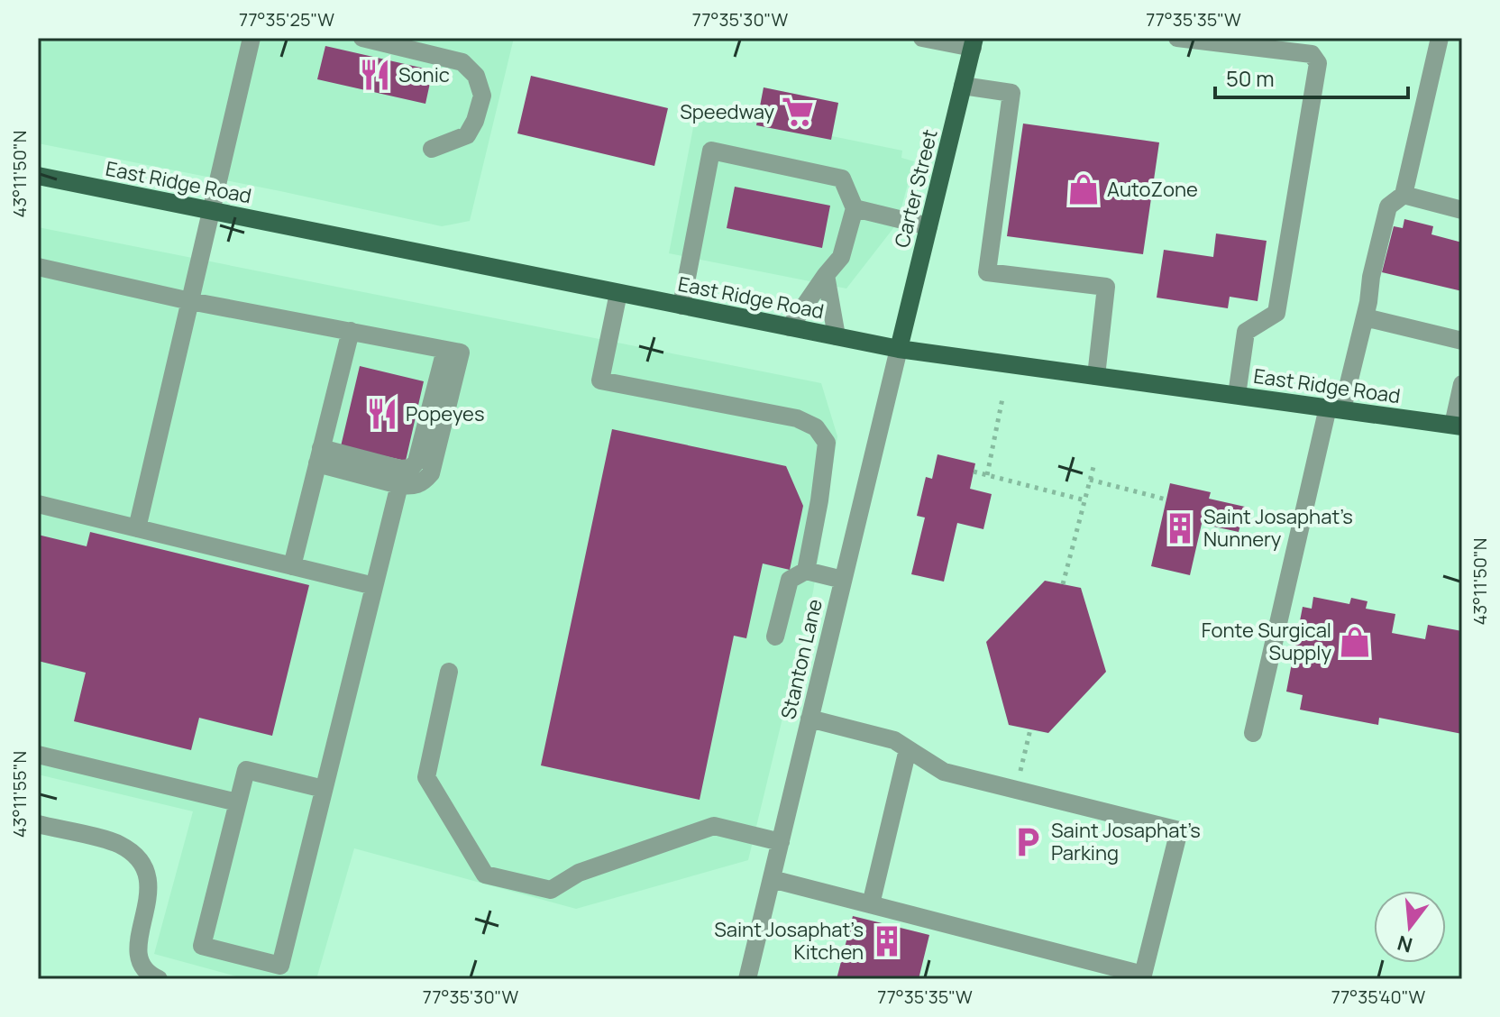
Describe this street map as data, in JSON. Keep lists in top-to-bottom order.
{
  "streets": {
    "main road": ["East Ridge Road", "Carter Street"],
    "street": ["Stanton Lane"]
  },
  "crossings": [
    ["East Ridge Road", "Carter Street"],
    ["East Ridge Road", "Stanton Lane"],
    ["Carter Street", "Stanton Lane"]
  ],
  "places": {
    "restaurant": ["Sonic", "Popeyes"],
    "supermarket": ["Speedway"],
    "shop": ["AutoZone", "Fonte Surgical Supply"],
    "building": ["Saint Josaphat’s Nunnery", "Saint Josaphat’s Kitchen"],
    "parking": ["Saint Josaphat’s Parking"]
  },
  "scale_bar": "50 m",
  "north": "bottom",
  "coordinates": [
    "77°35'25\"W",
    "77°35'30\"W",
    "77°35'35\"W",
    "43°11'50\"N",
    "43°11'55\"N",
    "77°35'40\"W"
  ]
}
